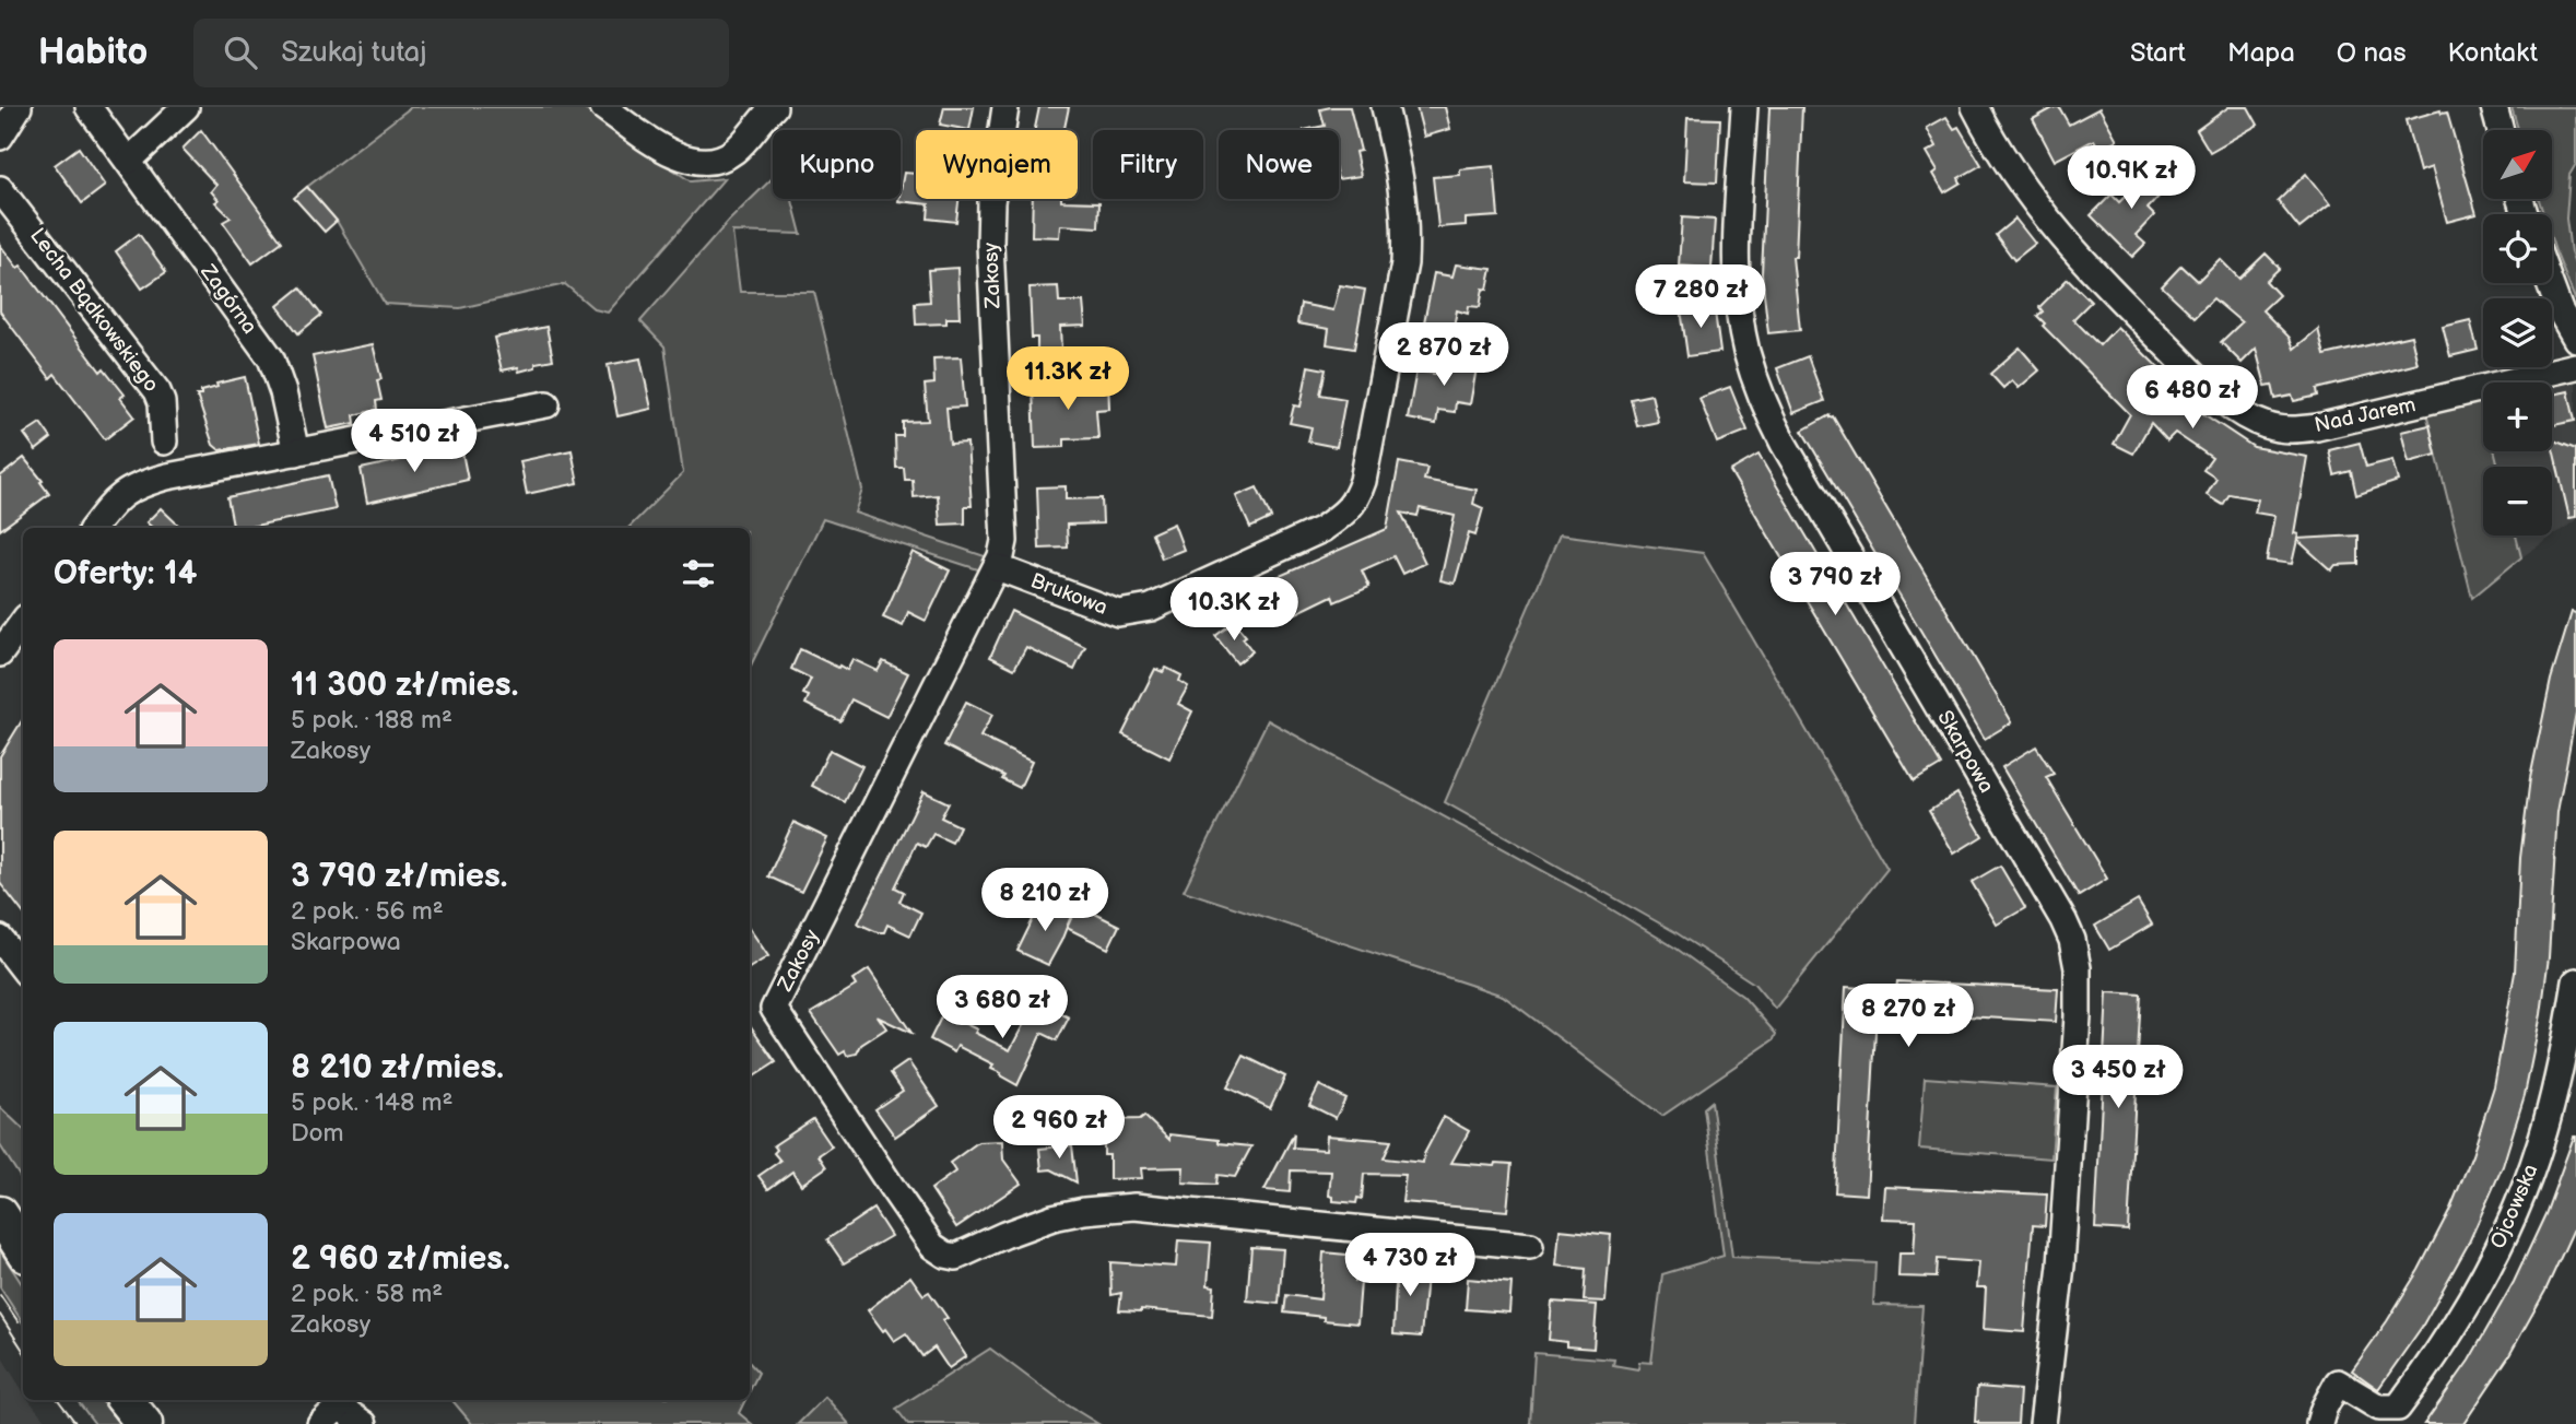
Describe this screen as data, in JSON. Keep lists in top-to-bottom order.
{
  "streets": {
    "street": [
      "Zakosy",
      "Zagórna",
      "Lecha Bądkowskiego",
      "Nad Jarem",
      "Brukowa",
      "Skarpowa",
      "Ojcowska"
    ]
  },
  "crossings": [
    ["Zakosy", "Brukowa"]
  ],
  "north": "top right",
  "page": {
    "header": "Habito",
    "search": "Szukaj tutaj",
    "nav": [
      "Start",
      "Mapa",
      "O nas",
      "Kontakt"
    ],
    "map_buttons": ["+", "−"],
    "chip": [
      "Kupno",
      "Wynajem",
      "Filtry",
      "Nowe"
    ],
    "price": [
      "10.9K zł",
      "7 280 zł",
      "2 870 zł",
      "11.3K zł",
      "6 480 zł",
      "4 510 zł",
      "3 790 zł",
      "10.3K zł",
      "8 210 zł",
      "3 680 zł",
      "8 270 zł",
      "3 450 zł",
      "2 960 zł",
      "4 730 zł"
    ],
    "heading": "Oferty: 14",
    "list": [
      {
        "name": "11 300 zł/mies.",
        "note": "5 pok. · 188 m² · Zakosy"
      },
      {
        "name": "3 790 zł/mies.",
        "note": "2 pok. · 56 m² · Skarpowa"
      },
      {
        "name": "8 210 zł/mies.",
        "note": "5 pok. · 148 m² · Dom"
      },
      {
        "name": "2 960 zł/mies.",
        "note": "2 pok. · 58 m² · Zakosy"
      }
    ]
  }
}
